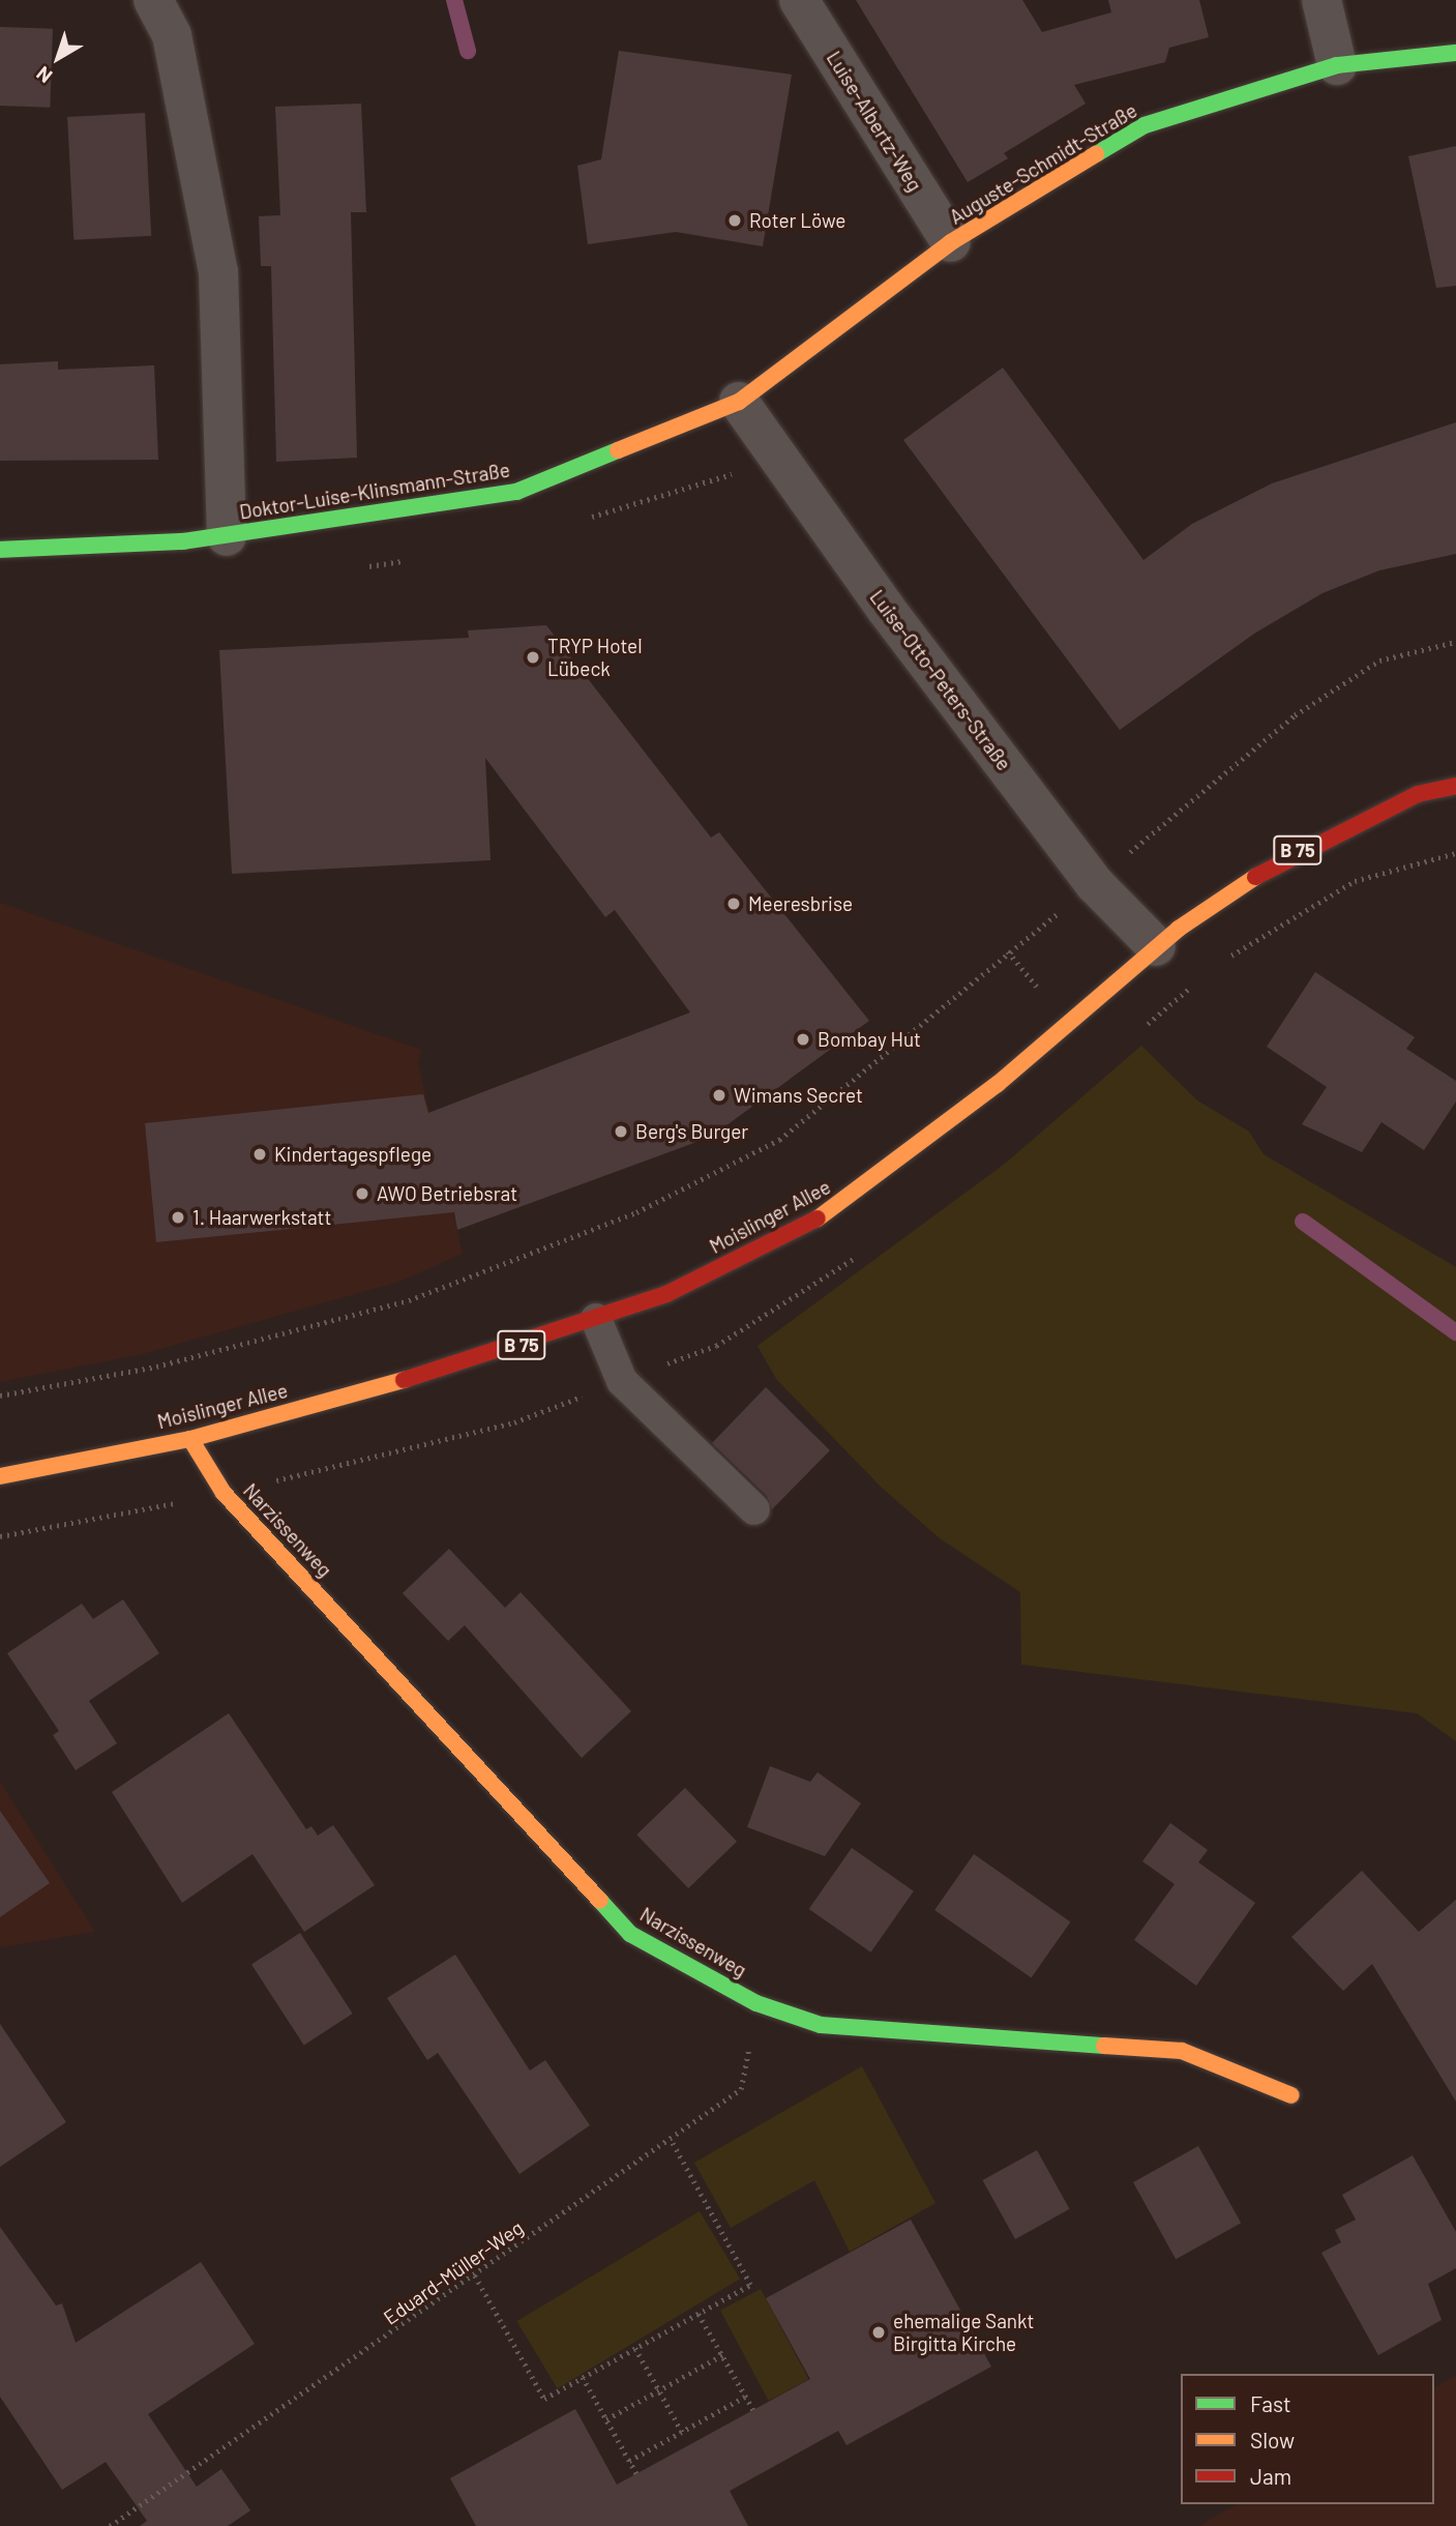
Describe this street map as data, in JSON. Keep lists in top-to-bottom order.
{
  "streets": {
    "street": [
      "Luise-Albertz-Weg",
      "Auguste-Schmidt-Straße",
      "Doktor-Luise-Klinsmann-Straße",
      "Luise-Otto-Peters-Straße",
      "B 75",
      "Moislinger Allee",
      "Narzissenweg"
    ],
    "path": ["Eduard-Müller-Weg"]
  },
  "crossings": [
    ["Luise-Albertz-Weg", "Auguste-Schmidt-Straße"],
    ["Auguste-Schmidt-Straße", "Doktor-Luise-Klinsmann-Straße"],
    ["Auguste-Schmidt-Straße", "Luise-Otto-Peters-Straße"],
    ["Doktor-Luise-Klinsmann-Straße", "Luise-Otto-Peters-Straße"],
    ["Luise-Otto-Peters-Straße", "Moislinger Allee"],
    ["Moislinger Allee", "Narzissenweg"],
    ["Narzissenweg", "Eduard-Müller-Weg"]
  ],
  "places": [
    "Roter Löwe",
    "TRYP Hotel Lübeck",
    "Meeresbrise",
    "Bombay Hut",
    "Wimans Secret",
    "Berg's Burger",
    "Kindertagespflege",
    "AWO Betriebsrat",
    "1. Haarwerkstatt",
    "ehemalige Sankt Birgitta Kirche"
  ],
  "legend": ["Fast", "Slow", "Jam"],
  "north": "bottom left"
}
